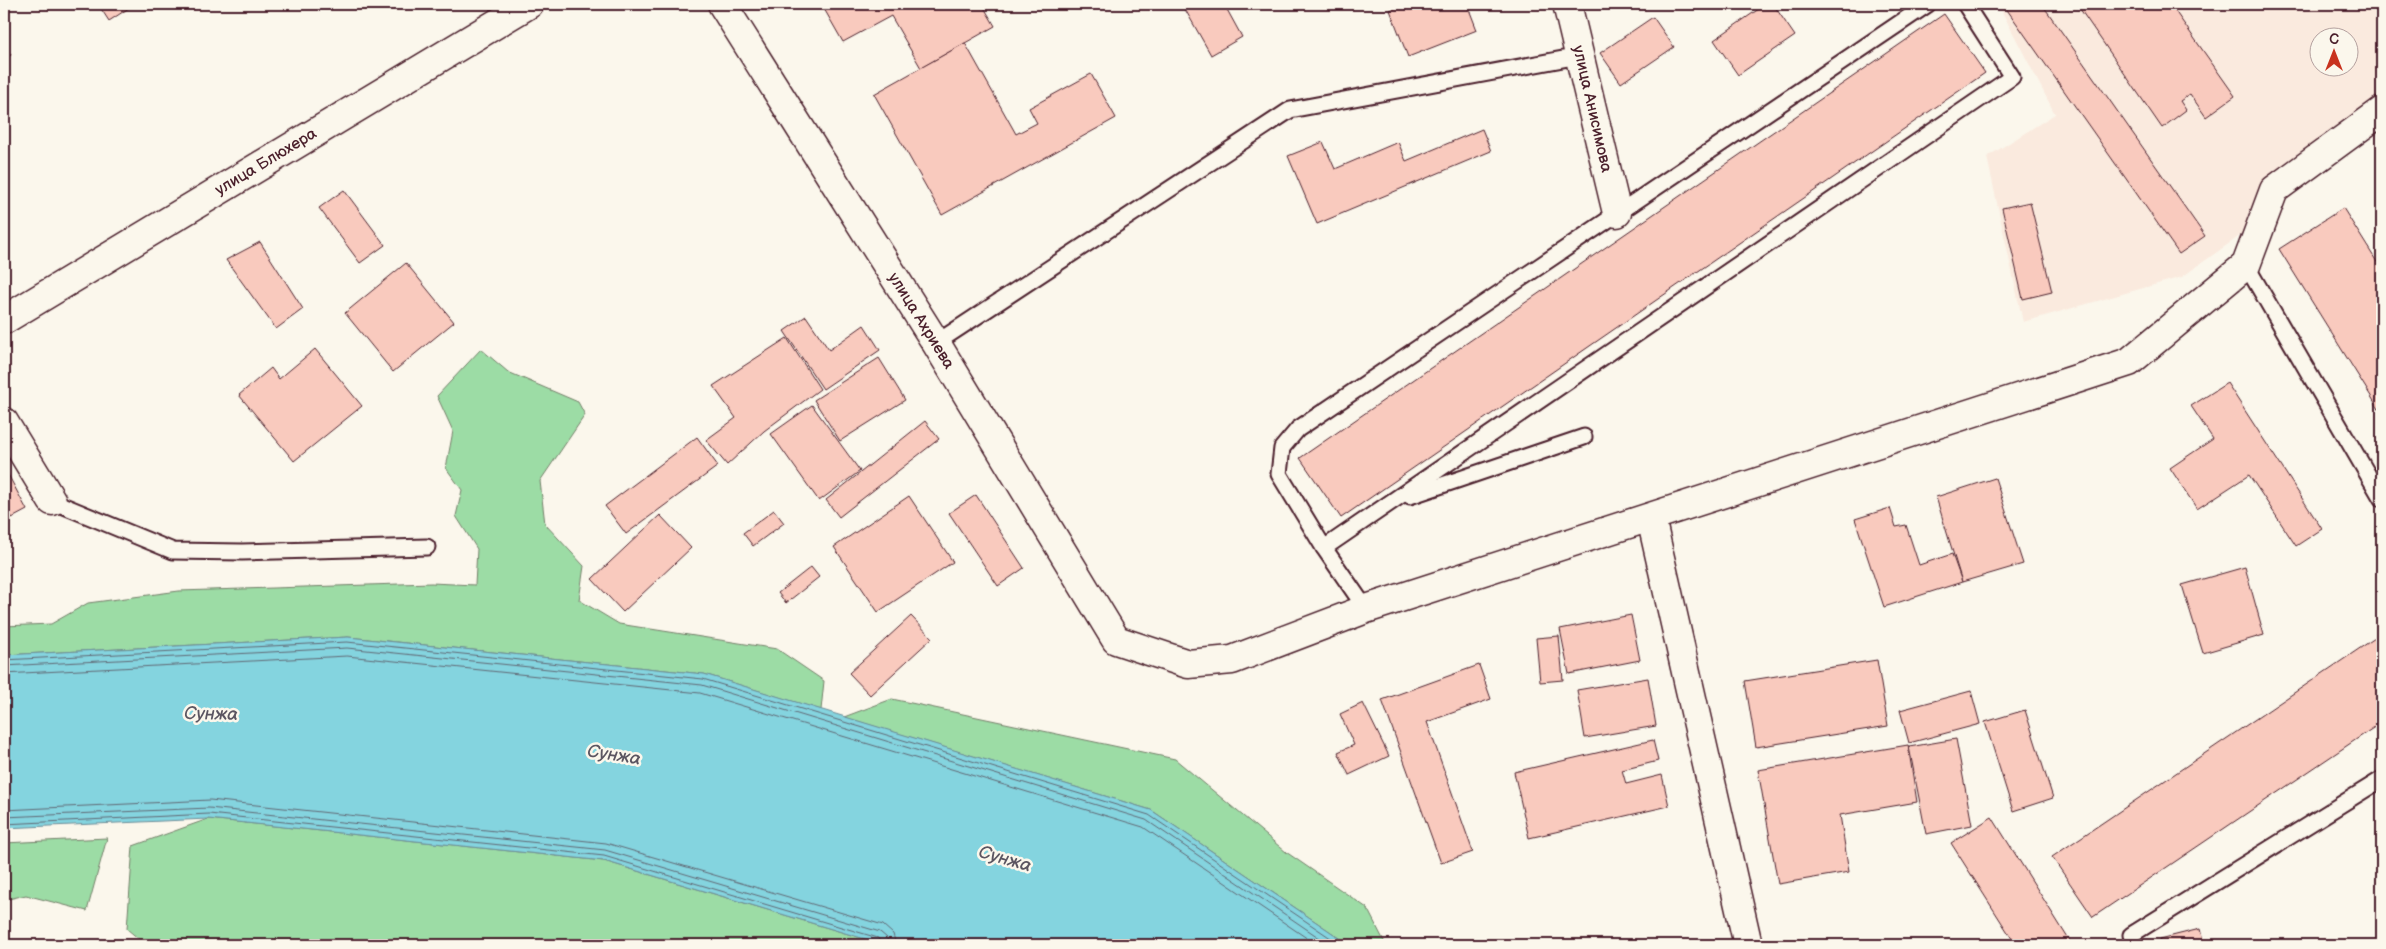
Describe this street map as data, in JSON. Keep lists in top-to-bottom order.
{
  "streets": {
    "street": ["улица Анисимова", "улица Блюхера", "улица Ахриева"]
  },
  "water": ["Сунжа"],
  "north": "top"
}
